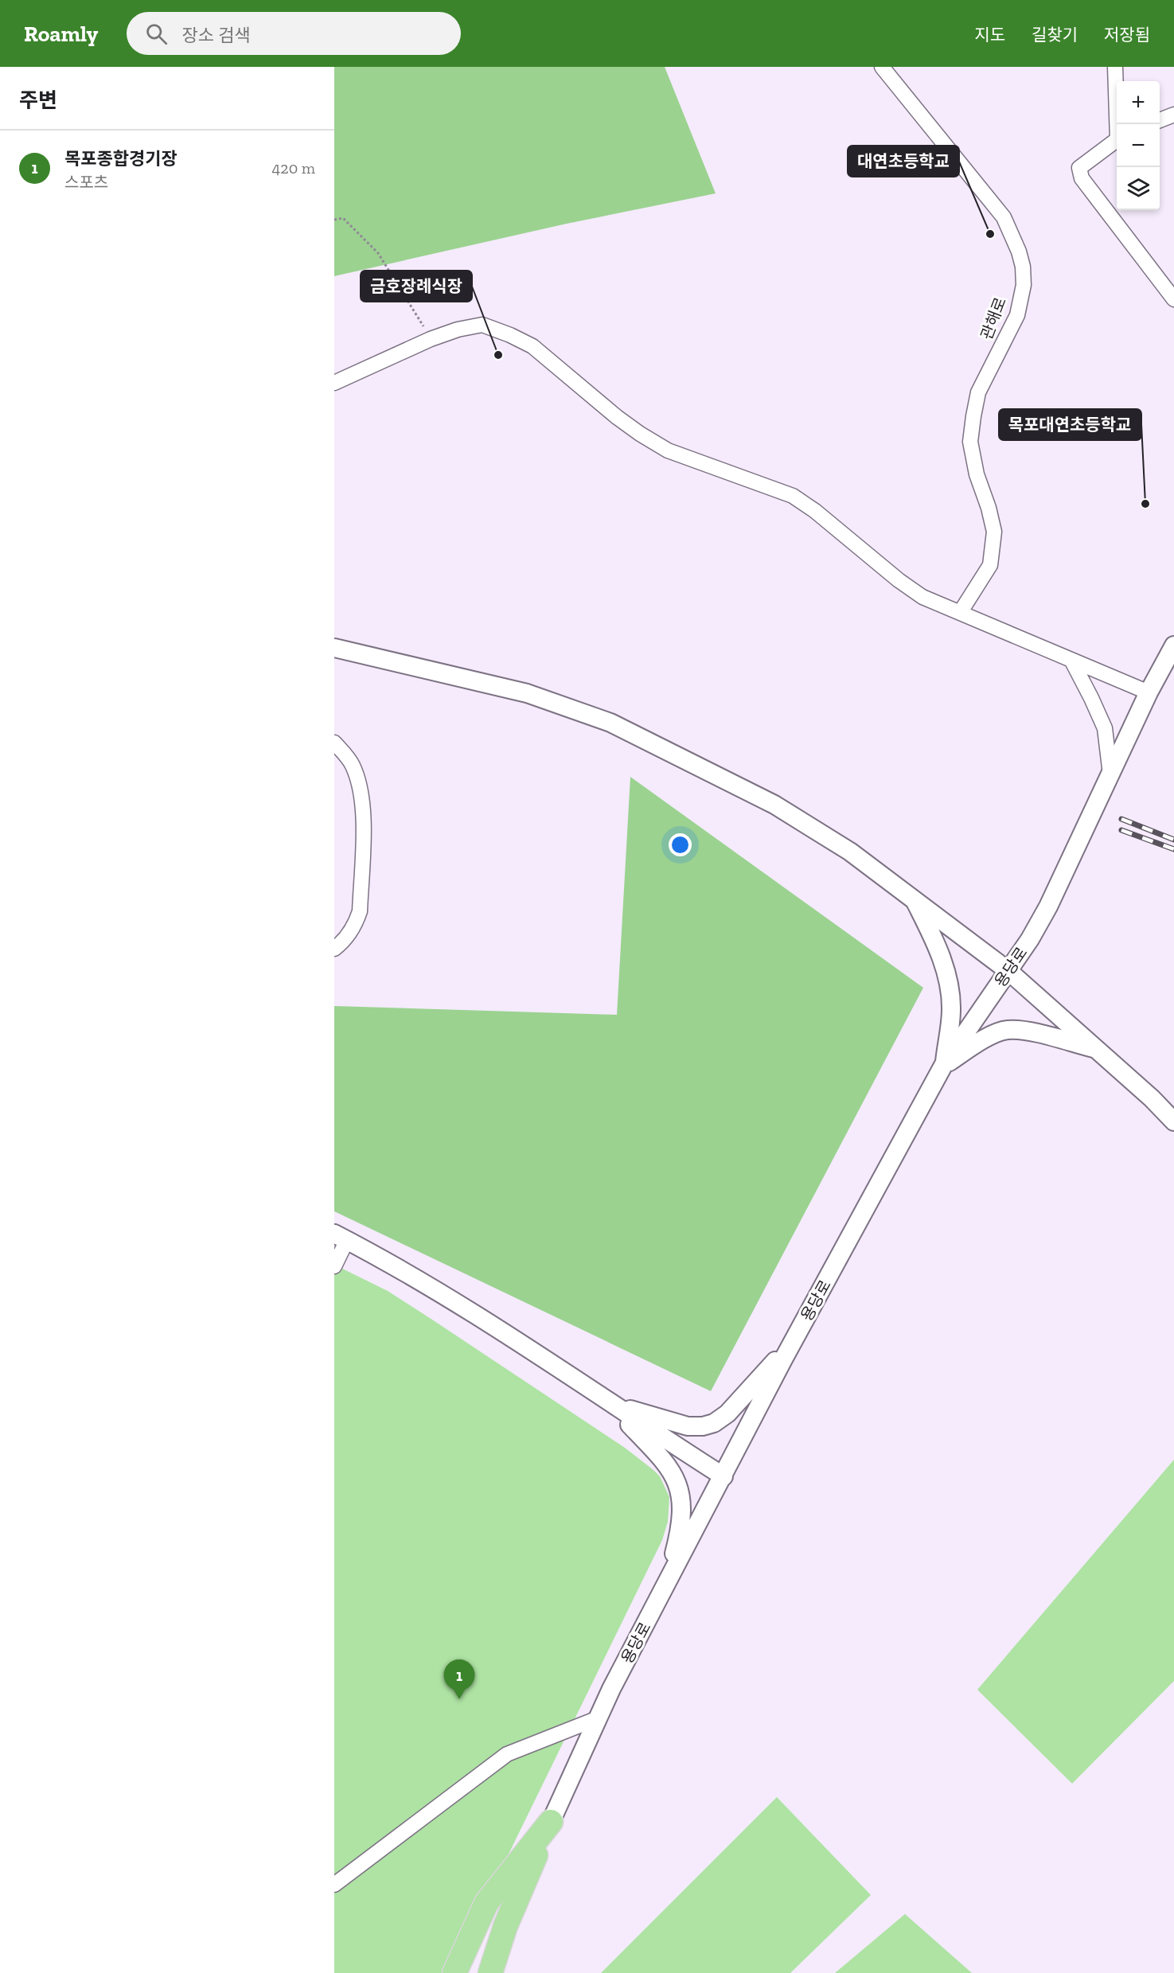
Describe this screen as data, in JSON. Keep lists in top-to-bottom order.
{
  "streets": {
    "highway": ["용당로"],
    "street": ["관해로"]
  },
  "places": ["대연초등학교", "금호장례식장", "목포대연초등학교"],
  "page": {
    "header": "Roamly",
    "search": "장소 검색",
    "nav": ["지도", "길찾기", "저장됨"],
    "heading": "주변",
    "map_buttons": ["+", "−"],
    "list": [
      {
        "mark": "1",
        "name": "목포종합경기장",
        "note": "스포츠",
        "value": "420 m"
      }
    ],
    "pins": "1"
  }
}
